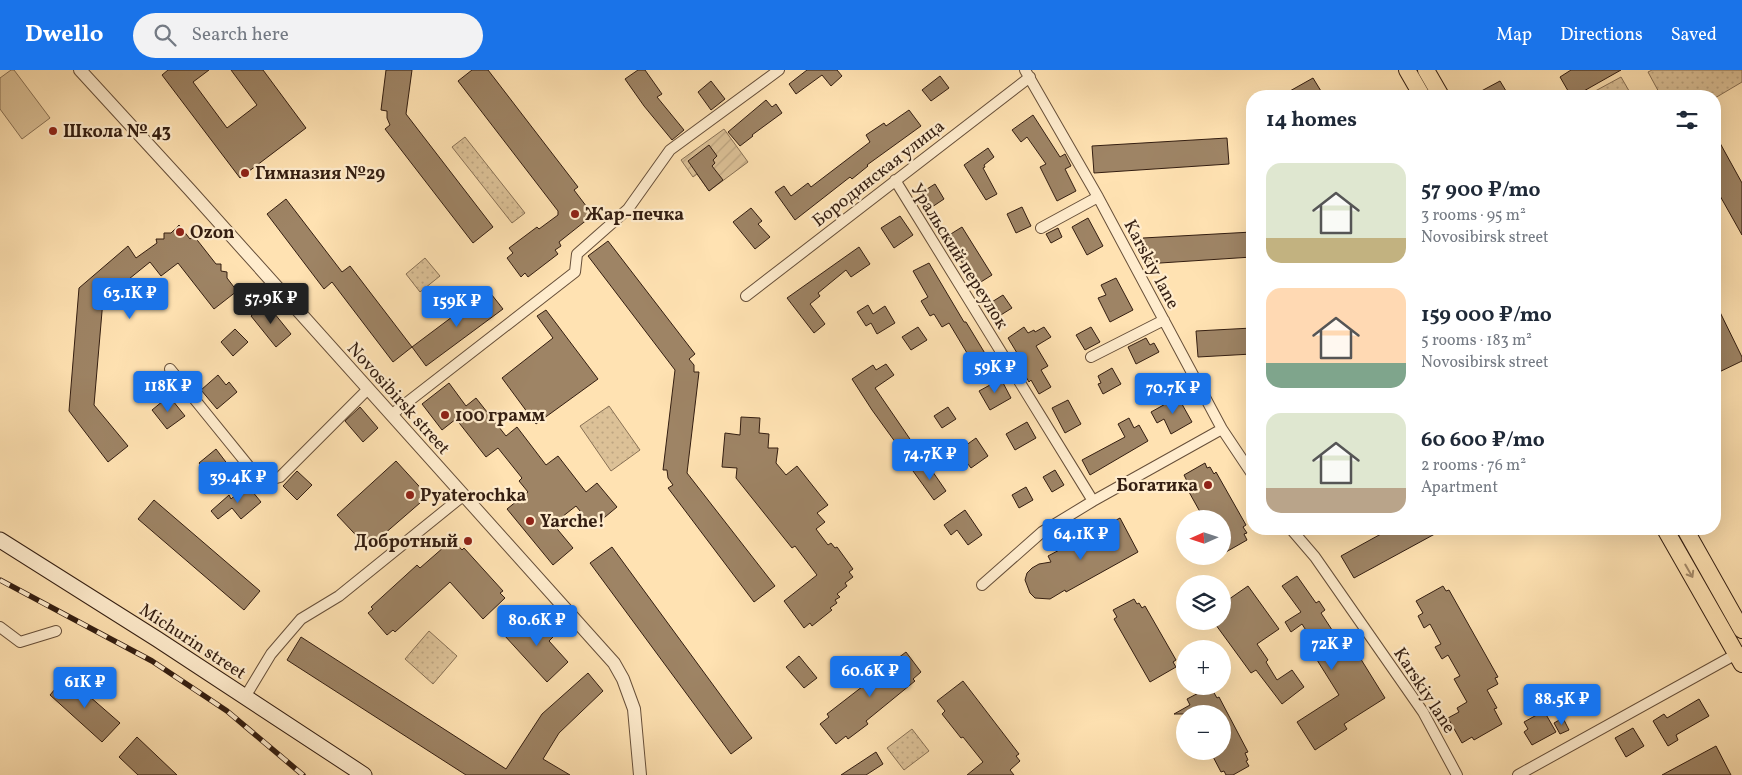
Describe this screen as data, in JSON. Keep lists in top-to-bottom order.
{
  "streets": {
    "main road": ["Michurin street"],
    "street": [
      "Бородинская улица",
      "Уральский переулок",
      "Karskiy lane",
      "Novosibirsk street"
    ]
  },
  "crossings": [
    ["Бородинская улица", "Уральский переулок"],
    ["Бородинская улица", "Karskiy lane"]
  ],
  "places": [
    "Школа № 43",
    "Гимназия №29",
    "Жар-печка",
    "Ozon",
    "100 грамм",
    "Богатика",
    "Pyaterochka",
    "Yarche!",
    "Добротный"
  ],
  "north": "left",
  "page": {
    "header": "Dwello",
    "search": "Search here",
    "nav": ["Map", "Directions", "Saved"],
    "heading": "14 homes",
    "list": [
      {
        "name": "57 900 ₽/mo",
        "note": "3 rooms · 95 m² · Novosibirsk street"
      },
      {
        "name": "159 000 ₽/mo",
        "note": "5 rooms · 183 m² · Novosibirsk street"
      },
      {
        "name": "60 600 ₽/mo",
        "note": "2 rooms · 76 m² · Apartment"
      }
    ],
    "price": [
      "63.1K ₽",
      "57.9K ₽",
      "159K ₽",
      "59K ₽",
      "118K ₽",
      "70.7K ₽",
      "74.7K ₽",
      "39.4K ₽",
      "64.1K ₽",
      "80.6K ₽",
      "72K ₽",
      "60.6K ₽",
      "61K ₽",
      "88.5K ₽"
    ],
    "map_buttons": ["+", "−"]
  }
}
